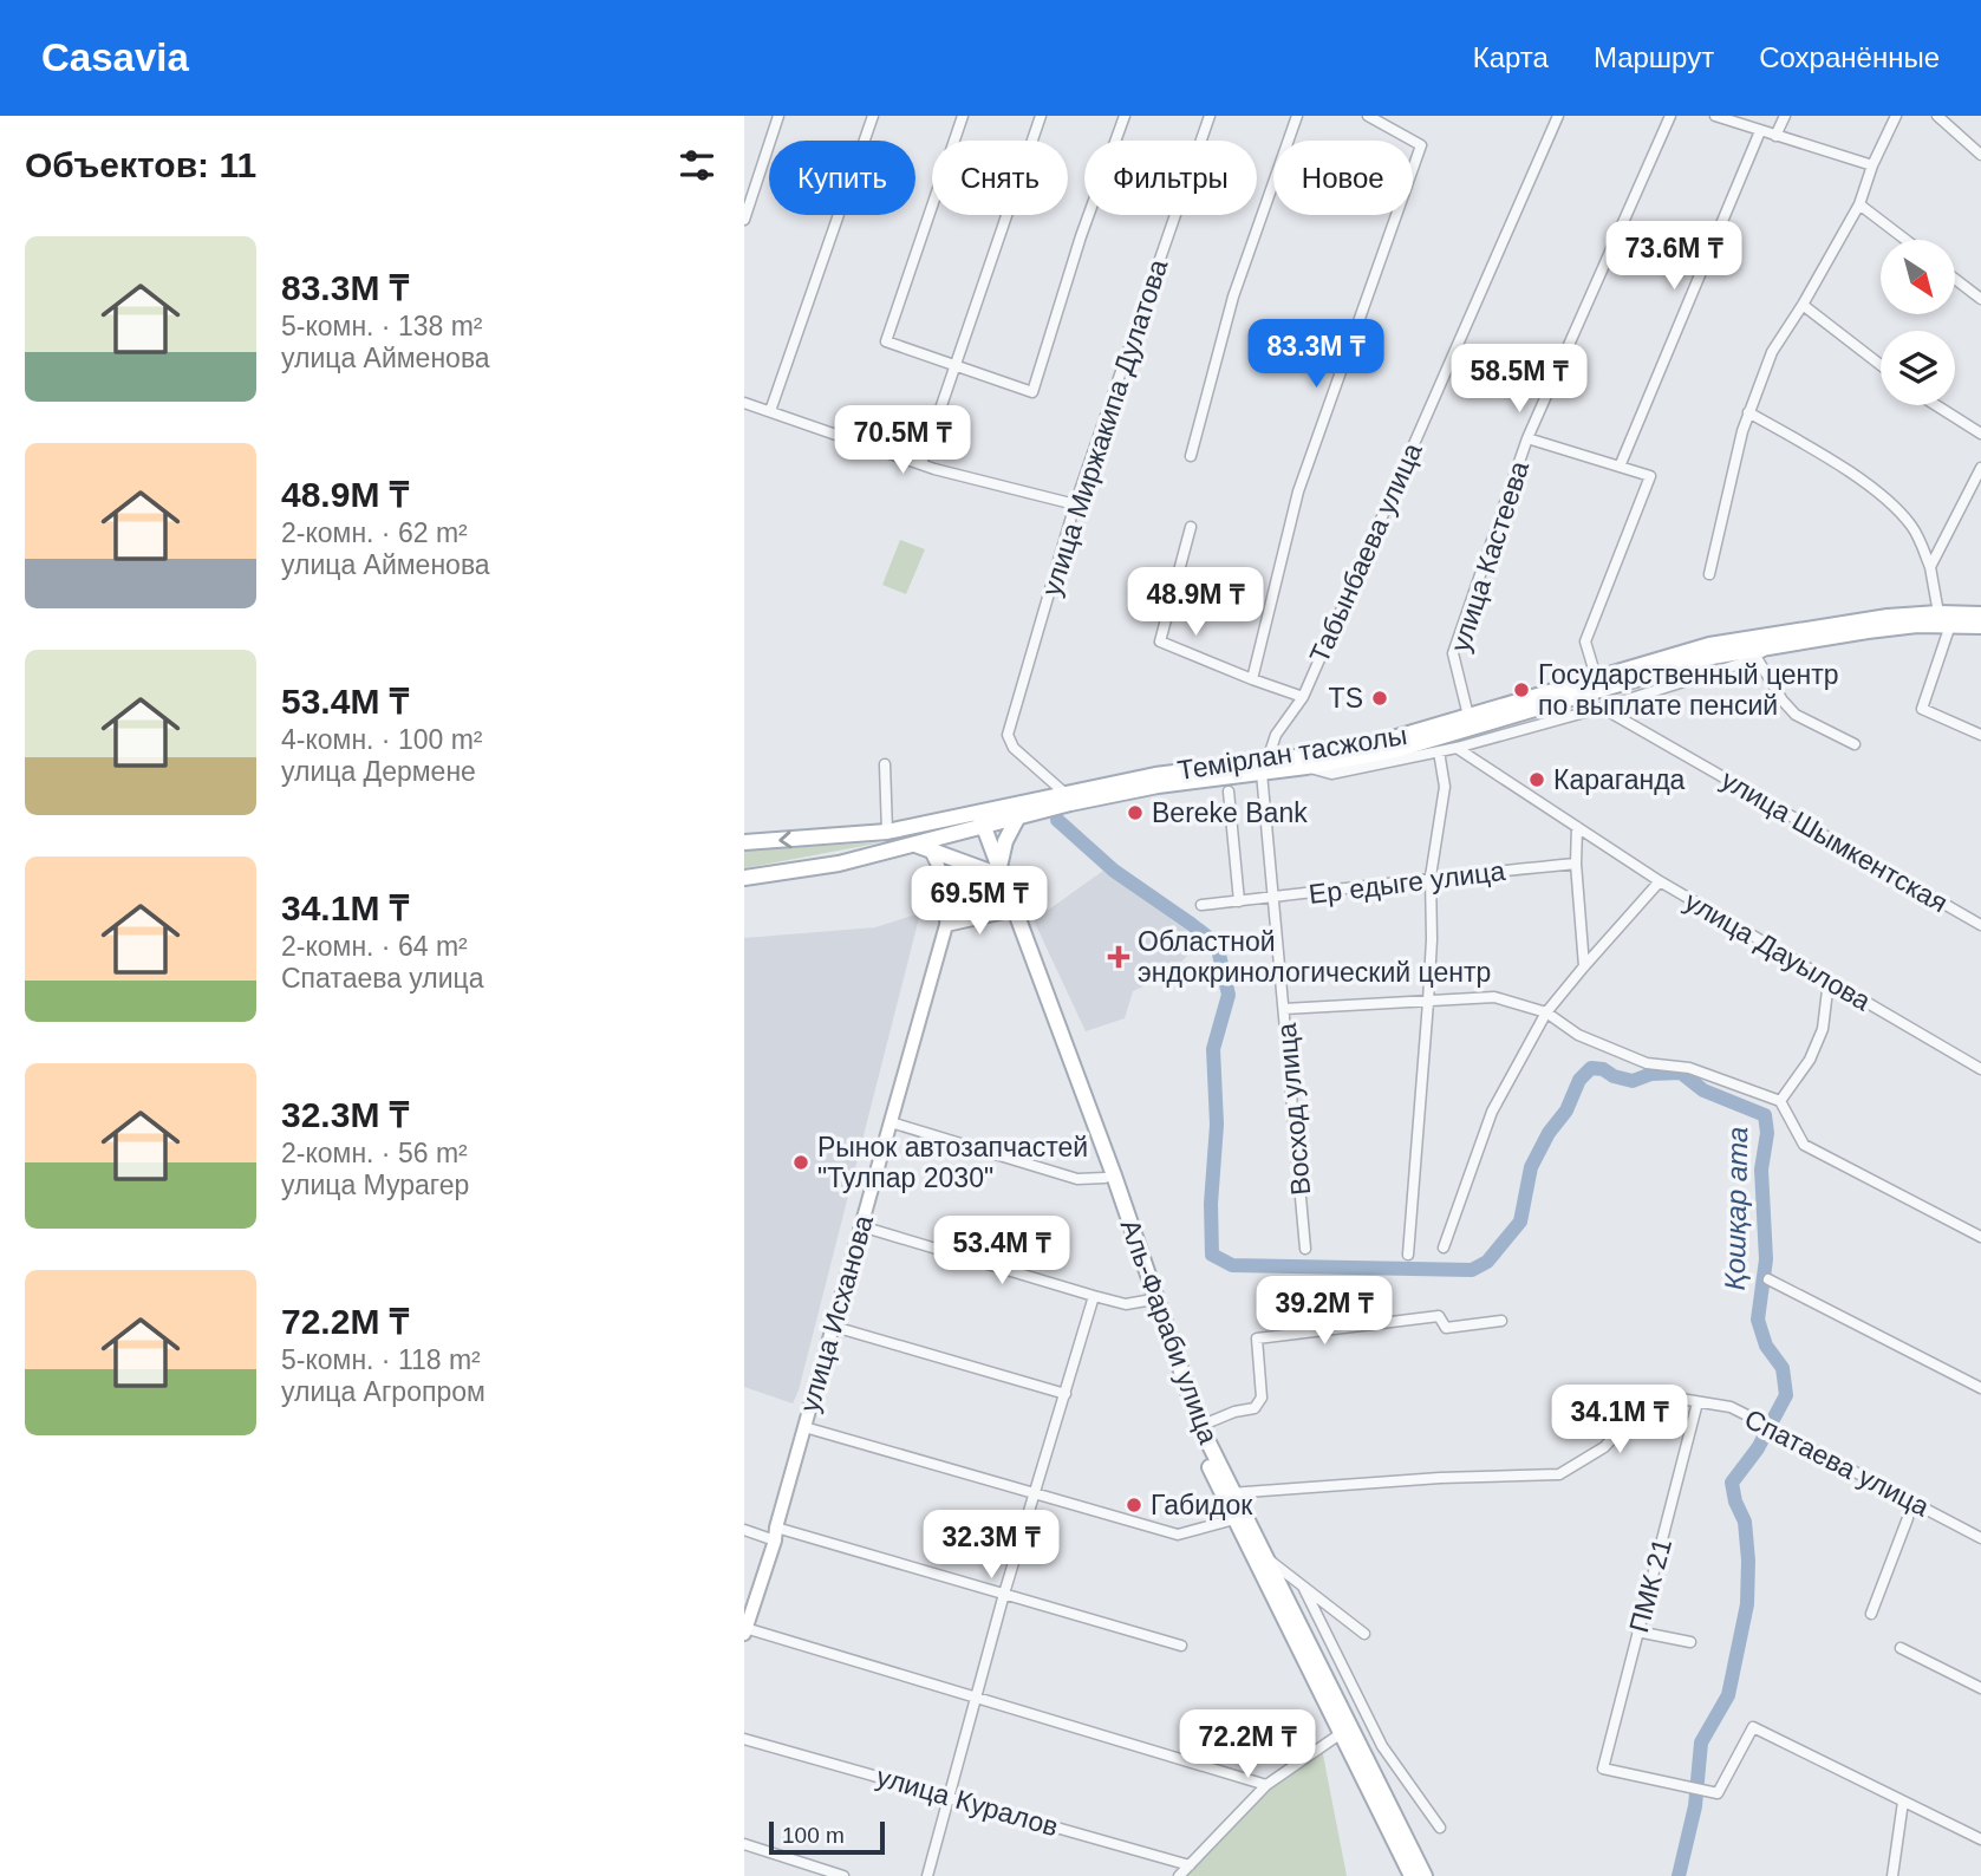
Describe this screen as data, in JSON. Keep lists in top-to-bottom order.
{
  "streets": {
    "main road": ["Темірлан тасжолы", "улица Исханова", "Аль-Фараби улица"],
    "street": [
      "улица Миржакипа Дулатова",
      "Табынбаева улица",
      "улица Кастеева",
      "улица Шымкентская",
      "Ер едыге улица",
      "улица Дауылова",
      "Восход улица",
      "Спатаева улица",
      "ПМК 21",
      "улица Куралов"
    ]
  },
  "crossings": [
    ["улица Миржакипа Дулатова", "Темірлан тасжолы"],
    ["Табынбаева улица", "Темірлан тасжолы"],
    ["Табынбаева улица", "Восход улица"],
    ["улица Кастеева", "Темірлан тасжолы"],
    ["Темірлан тасжолы", "Восход улица"],
    ["Темірлан тасжолы", "Аль-Фараби улица"],
    ["Ер едыге улица", "Восход улица"],
    ["Аль-Фараби улица", "Спатаева улица"],
    ["Спатаева улица", "ПМК 21"]
  ],
  "water": ["Қошқар ата"],
  "places": {
    "other": [
      "Государственный центр по выплате пенсий",
      "TS",
      "Караганда",
      "Bereke Bank",
      "Рынок автозапчастей \"Тулпар 2030\"",
      "Габидок"
    ],
    "health": ["Областной эндокринологический центр"]
  },
  "scale_bar": "100 m",
  "north": "bottom right",
  "page": {
    "header": "Casavia",
    "nav": ["Карта", "Маршрут", "Сохранённые"],
    "heading": "Объектов: 11",
    "chip": [
      "Купить",
      "Снять",
      "Фильтры",
      "Новое"
    ],
    "list": [
      {
        "name": "83.3M ₸",
        "note": "5-комн. · 138 m² · улица Айменова"
      },
      {
        "name": "48.9M ₸",
        "note": "2-комн. · 62 m² · улица Айменова"
      },
      {
        "name": "53.4M ₸",
        "note": "4-комн. · 100 m² · улица Дермене"
      },
      {
        "name": "34.1M ₸",
        "note": "2-комн. · 64 m² · Спатаева улица"
      },
      {
        "name": "32.3M ₸",
        "note": "2-комн. · 56 m² · улица Мурагер"
      },
      {
        "name": "72.2M ₸",
        "note": "5-комн. · 118 m² · улица Агропром"
      }
    ],
    "price": [
      "73.6M ₸",
      "83.3M ₸",
      "58.5M ₸",
      "70.5M ₸",
      "48.9M ₸",
      "69.5M ₸",
      "53.4M ₸",
      "39.2M ₸",
      "34.1M ₸",
      "32.3M ₸",
      "72.2M ₸"
    ],
    "scale": "100 m"
  }
}
